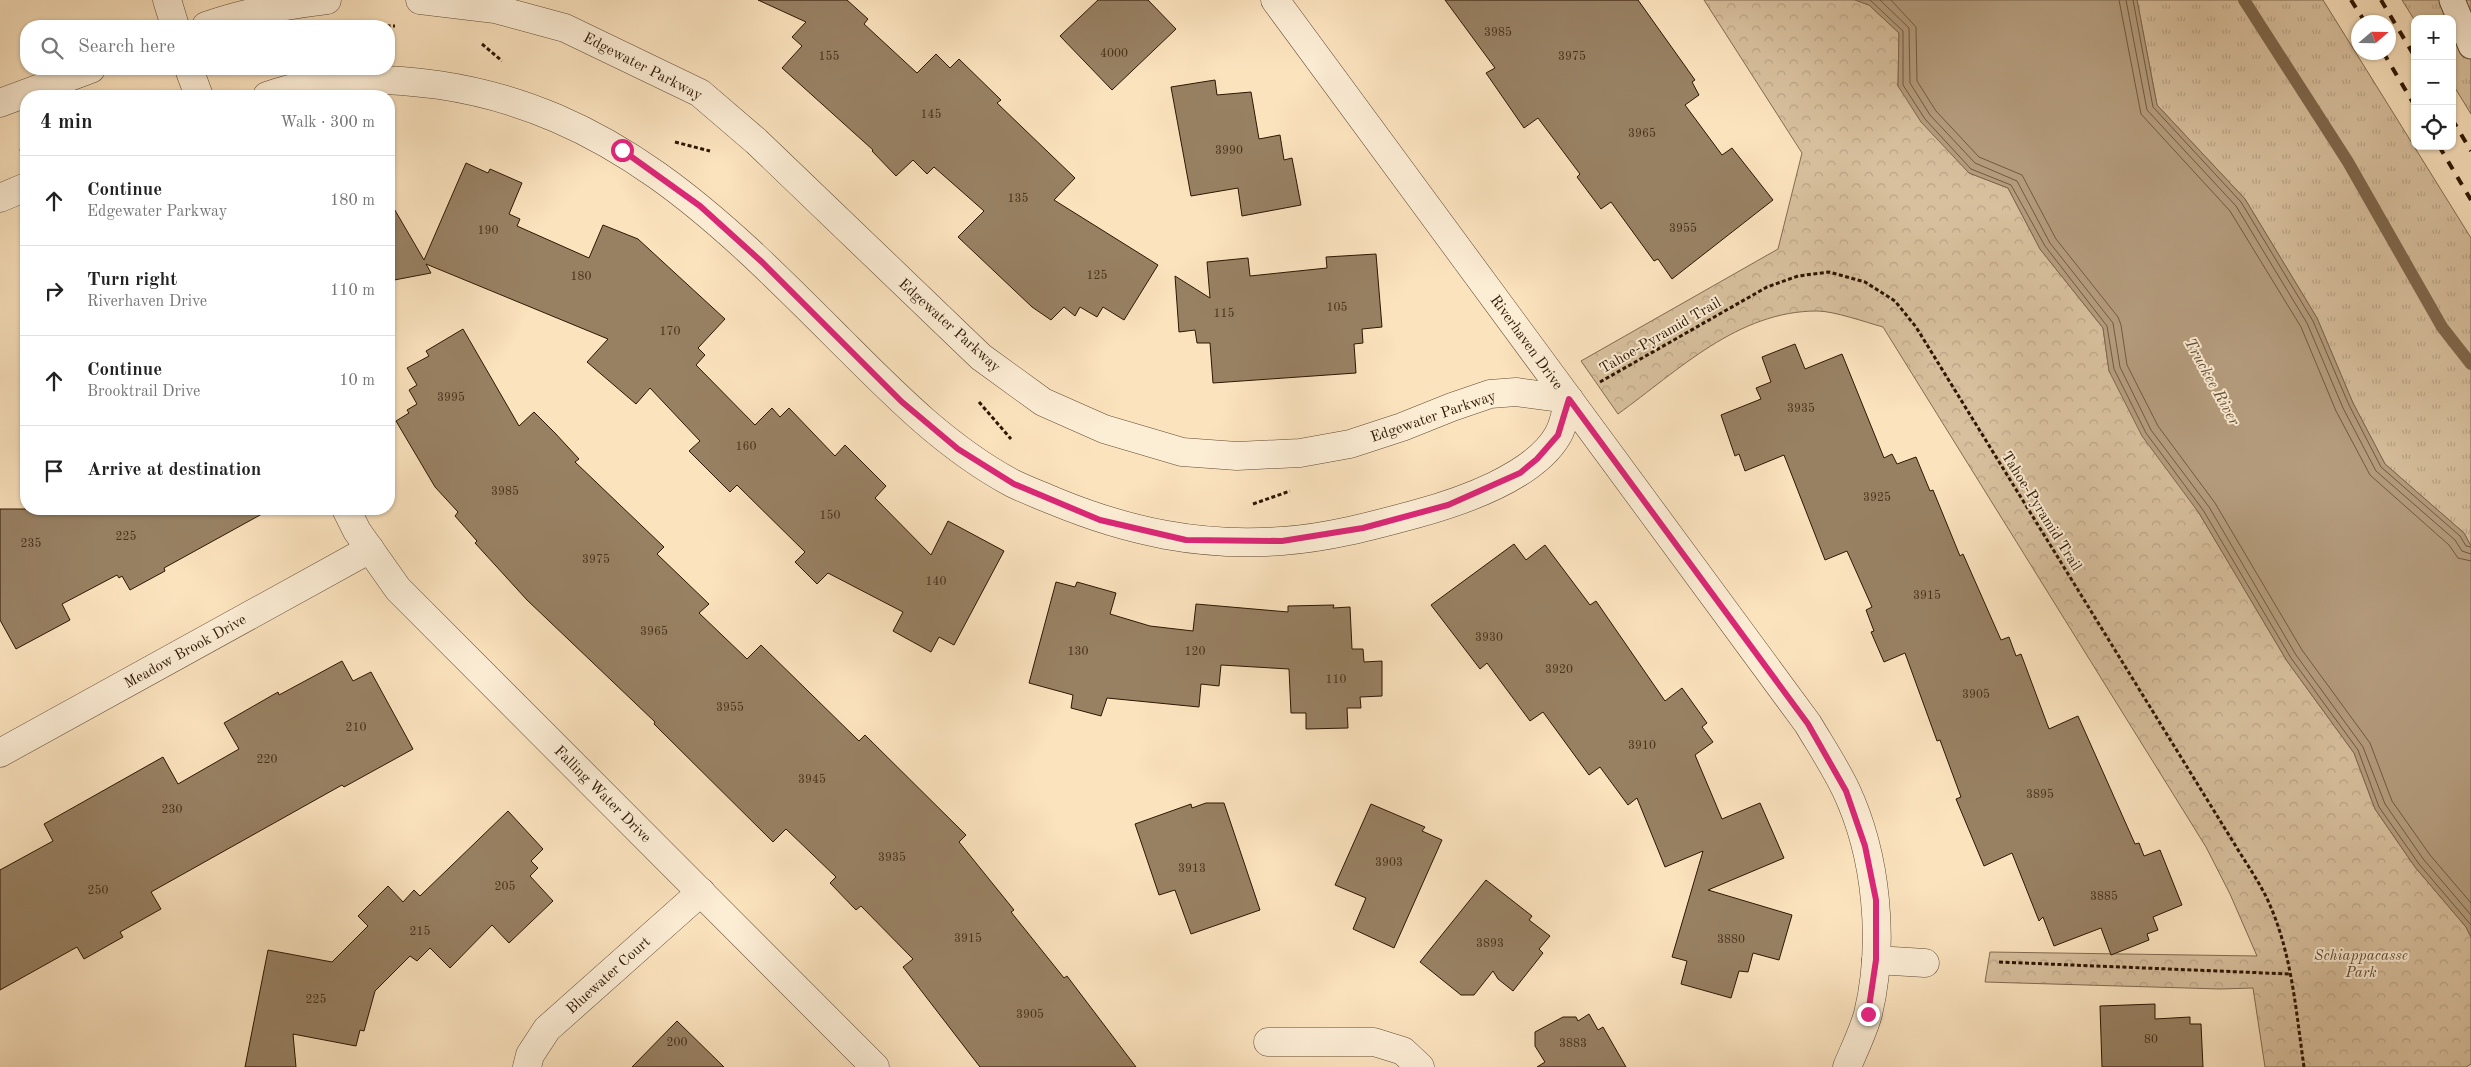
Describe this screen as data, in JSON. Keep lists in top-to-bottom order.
{
  "streets": {
    "street": [
      "Edgewater Parkway",
      "Riverhaven Drive",
      "Meadow Brook Drive",
      "Falling Water Drive",
      "Bluewater Court"
    ],
    "path": ["Tahoe-Pyramid Trail"]
  },
  "crossings": [
    ["Edgewater Parkway", "Tahoe-Pyramid Trail"],
    ["Edgewater Parkway", "Riverhaven Drive"],
    ["Tahoe-Pyramid Trail", "Riverhaven Drive"],
    ["Meadow Brook Drive", "Falling Water Drive"],
    ["Falling Water Drive", "Bluewater Court"]
  ],
  "water": ["Truckee River"],
  "parks": ["Schiappacasse Park"],
  "house_numbers": [
    "3985",
    "4000",
    "155",
    "3975",
    "145",
    "3965",
    "3990",
    "135",
    "3955",
    "190",
    "125",
    "180",
    "105",
    "115",
    "170",
    "3995",
    "3935",
    "160",
    "3985",
    "3925",
    "150",
    "225",
    "235",
    "3975",
    "140",
    "3915",
    "3965",
    "3930",
    "130",
    "120",
    "3920",
    "110",
    "3905",
    "3955",
    "210",
    "3910",
    "220",
    "3945",
    "3895",
    "230",
    "3935",
    "3903",
    "3913",
    "205",
    "250",
    "3885",
    "215",
    "3915",
    "3880",
    "3893",
    "225",
    "3905",
    "80",
    "200",
    "3883"
  ],
  "north": "right",
  "page": {
    "map_buttons": ["+", "−"],
    "search": "Search here",
    "heading": ["4 min", "Walk · 300 m"],
    "list": [
      ["Continue", "Edgewater Parkway", "180 m"],
      ["Turn right", "Riverhaven Drive", "110 m"],
      ["Continue", "Brooktrail Drive", "10 m"],
      "Arrive at destination"
    ]
  }
}
